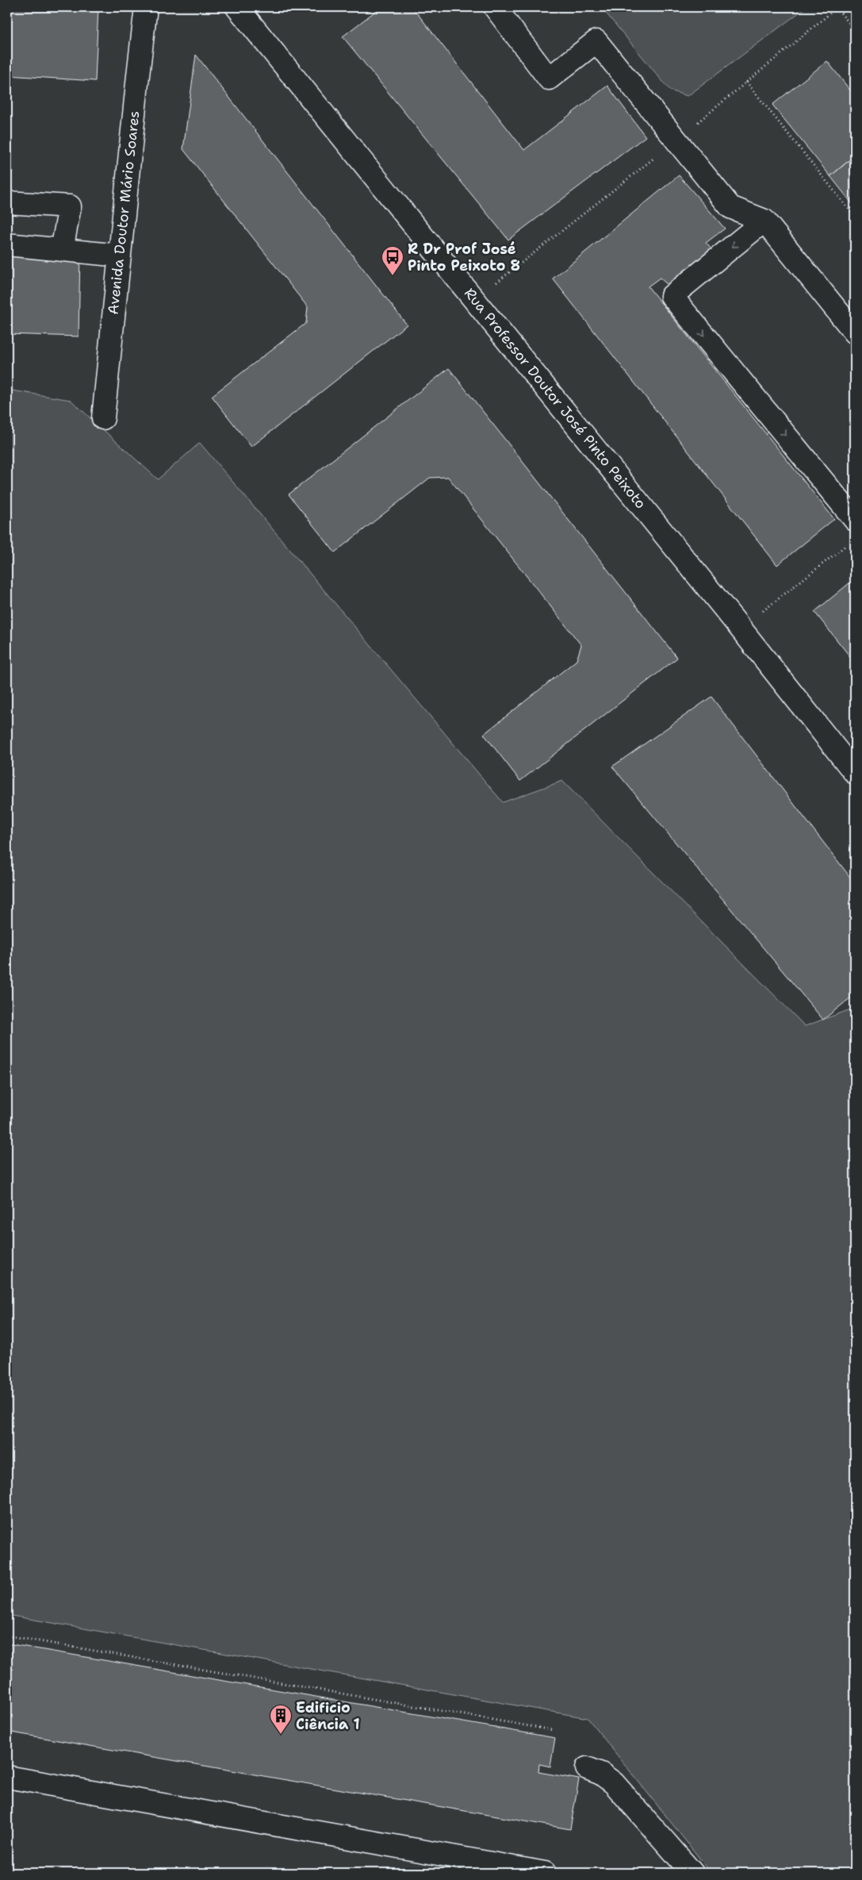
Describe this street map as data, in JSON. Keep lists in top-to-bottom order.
{
  "streets": {
    "street": ["Avenida Doutor Mário Soares", "Rua Professor Doutor José Pinto Peixoto"]
  },
  "places": {
    "bus stop": ["R Dr Prof José Pinto Peixoto 8"],
    "building": ["Edificio Ciência 1"]
  }
}
